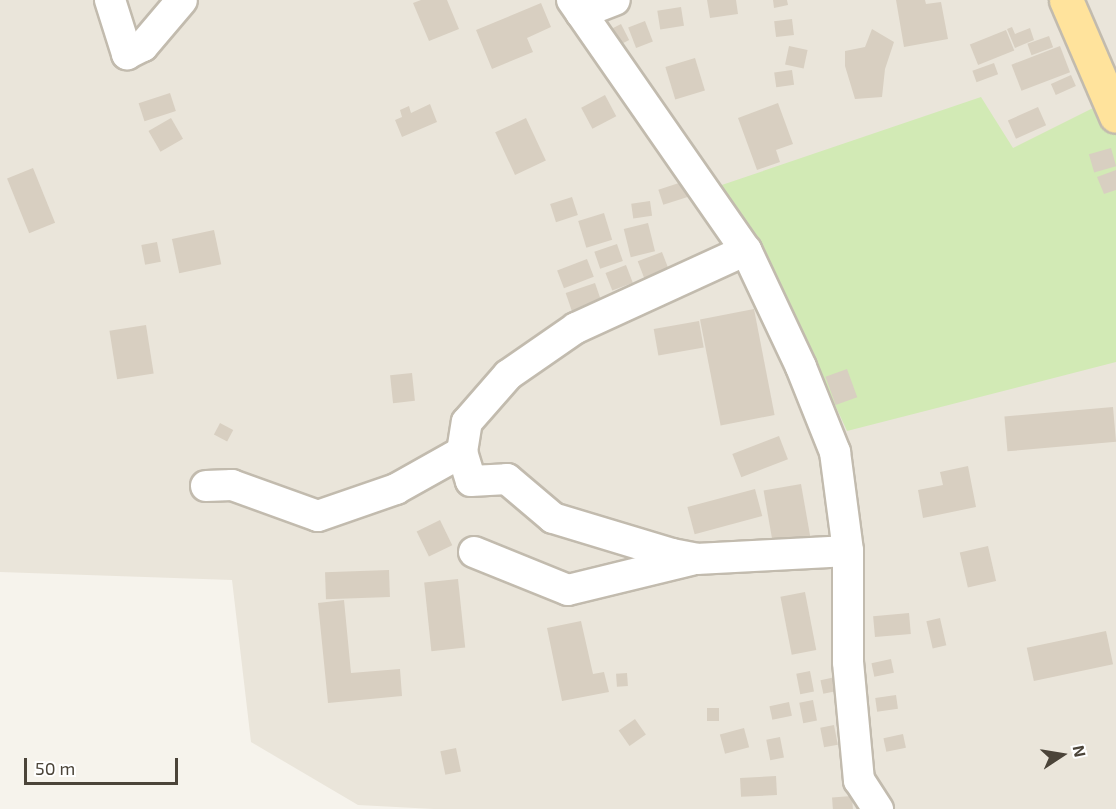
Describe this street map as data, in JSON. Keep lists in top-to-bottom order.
{
  "scale_bar": "50 m",
  "north": "right"
}
